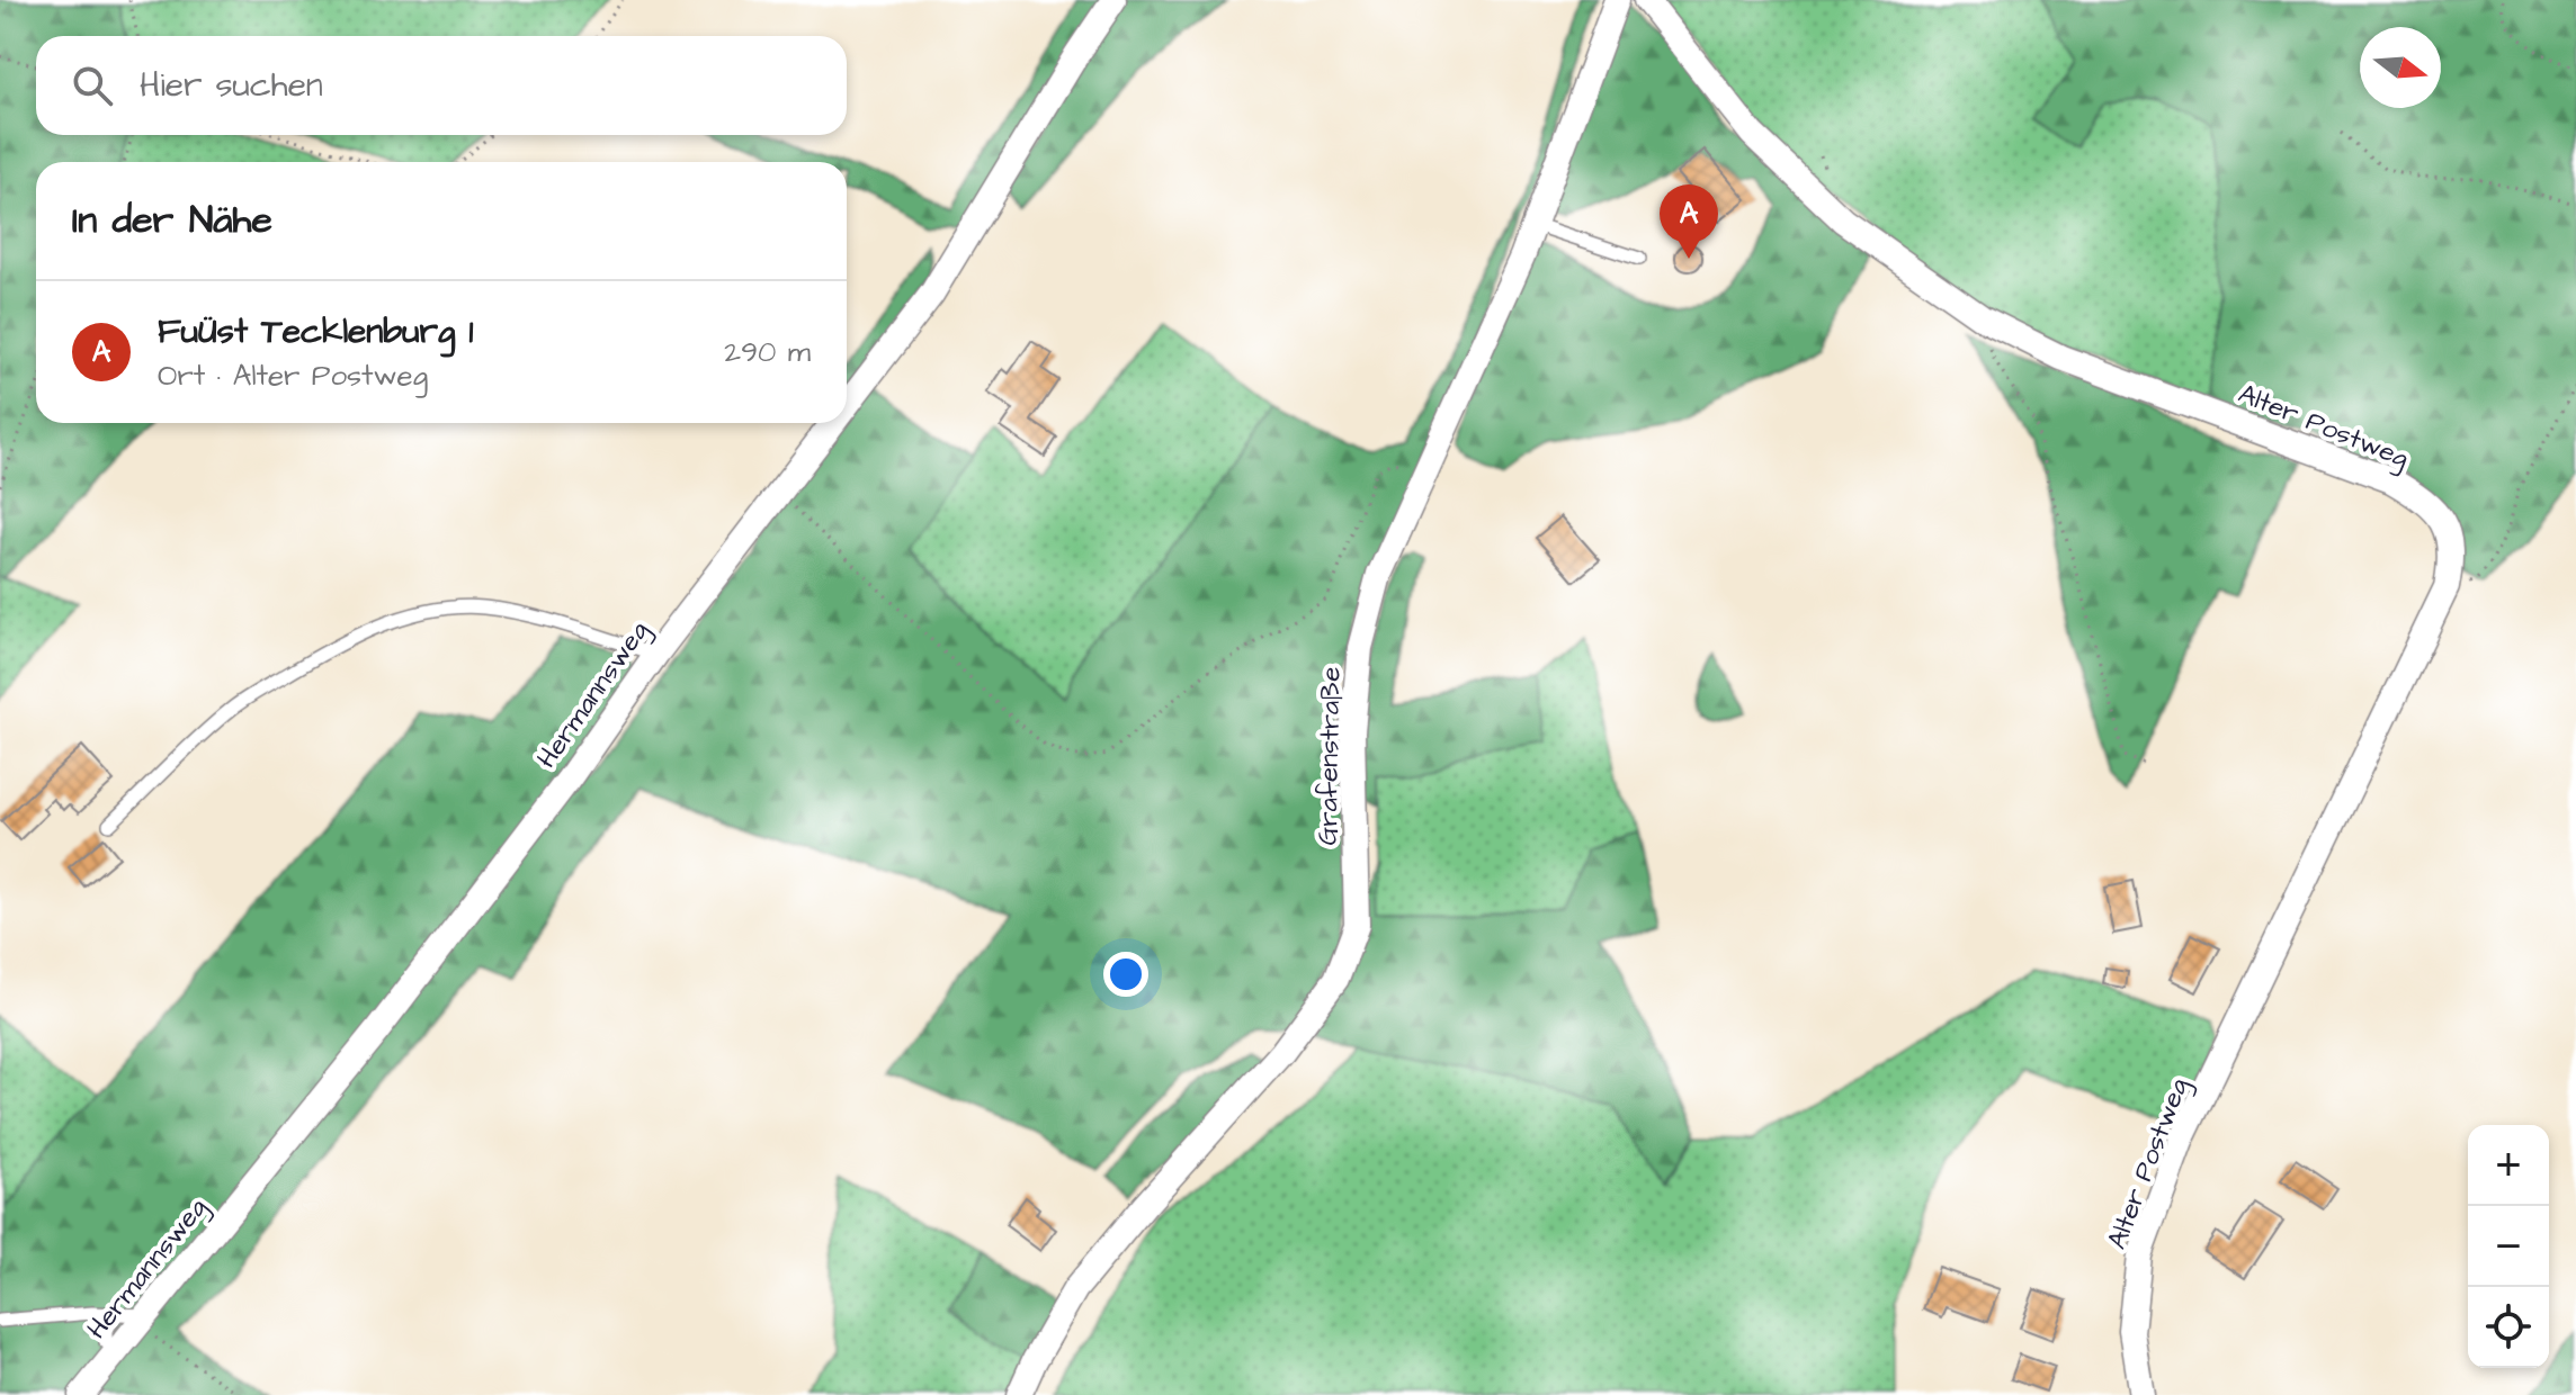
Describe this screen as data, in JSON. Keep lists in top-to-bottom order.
{
  "streets": {
    "street": ["Alter Postweg", "Hermannsweg", "Grafenstraße"]
  },
  "north": "right",
  "page": {
    "search": "Hier suchen",
    "heading": "In der Nähe",
    "pins": "A",
    "list": [
      {
        "mark": "A",
        "name": "FuÜst Tecklenburg 1",
        "note": "Ort · Alter Postweg",
        "value": "290 m"
      }
    ],
    "map_buttons": ["+", "−"]
  }
}
